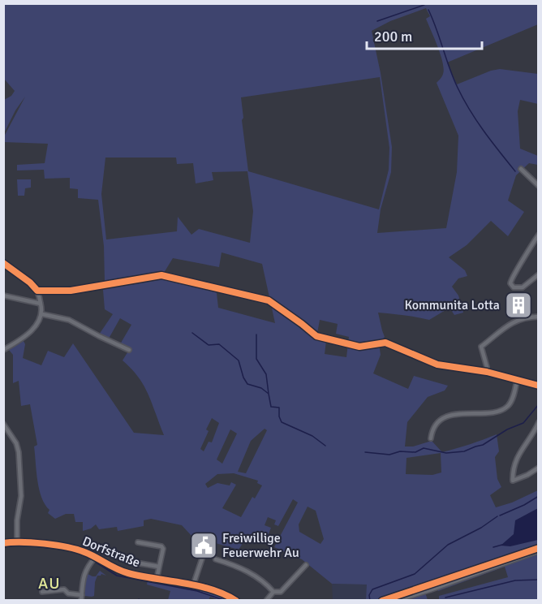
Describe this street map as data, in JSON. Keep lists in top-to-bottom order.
{
  "streets": {
    "main road": ["Dorfstraße"]
  },
  "districts": ["AU"],
  "places": {
    "building": ["Kommunita Lotta"],
    "public building": ["Freiwillige Feuerwehr Au"]
  },
  "scale_bar": "200 m"
}
